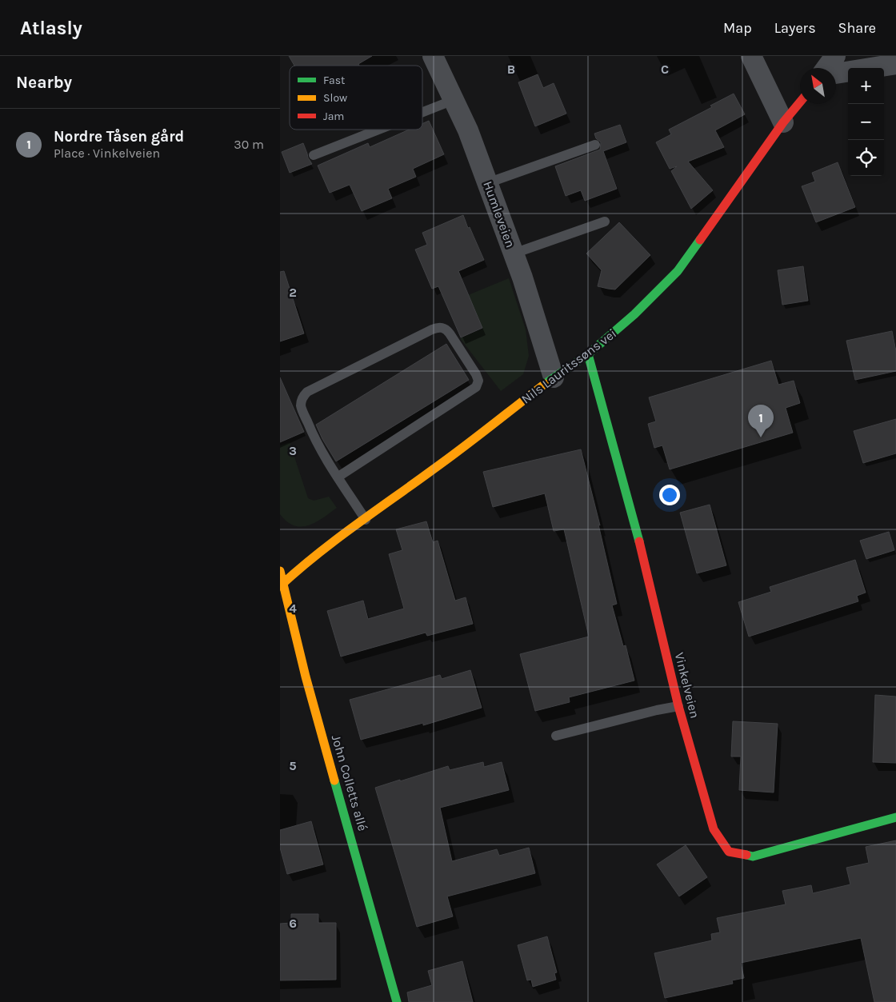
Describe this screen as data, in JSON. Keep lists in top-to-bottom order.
{
  "streets": {
    "street": [
      "Humleveien",
      "Nils Lauritssøns vei",
      "Vinkelveien",
      "John Colletts allé"
    ]
  },
  "crossings": [
    ["Humleveien", "Nils Lauritssøns vei"],
    ["Nils Lauritssøns vei", "Vinkelveien"],
    ["Nils Lauritssøns vei", "John Colletts allé"]
  ],
  "legend": ["Fast", "Slow", "Jam"],
  "north": "top left",
  "page": {
    "header": "Atlasly",
    "nav": ["Map", "Layers", "Share"],
    "heading": "Nearby",
    "map_buttons": ["+", "−"],
    "list": [
      {
        "mark": "1",
        "name": "Nordre Tåsen gård",
        "note": "Place · Vinkelveien",
        "value": "30 m"
      }
    ],
    "pins": "1"
  },
  "grid": {
    "columns": ["B", "C"],
    "rows": [
      "2",
      "3",
      "4",
      "5",
      "6"
    ]
  }
}
